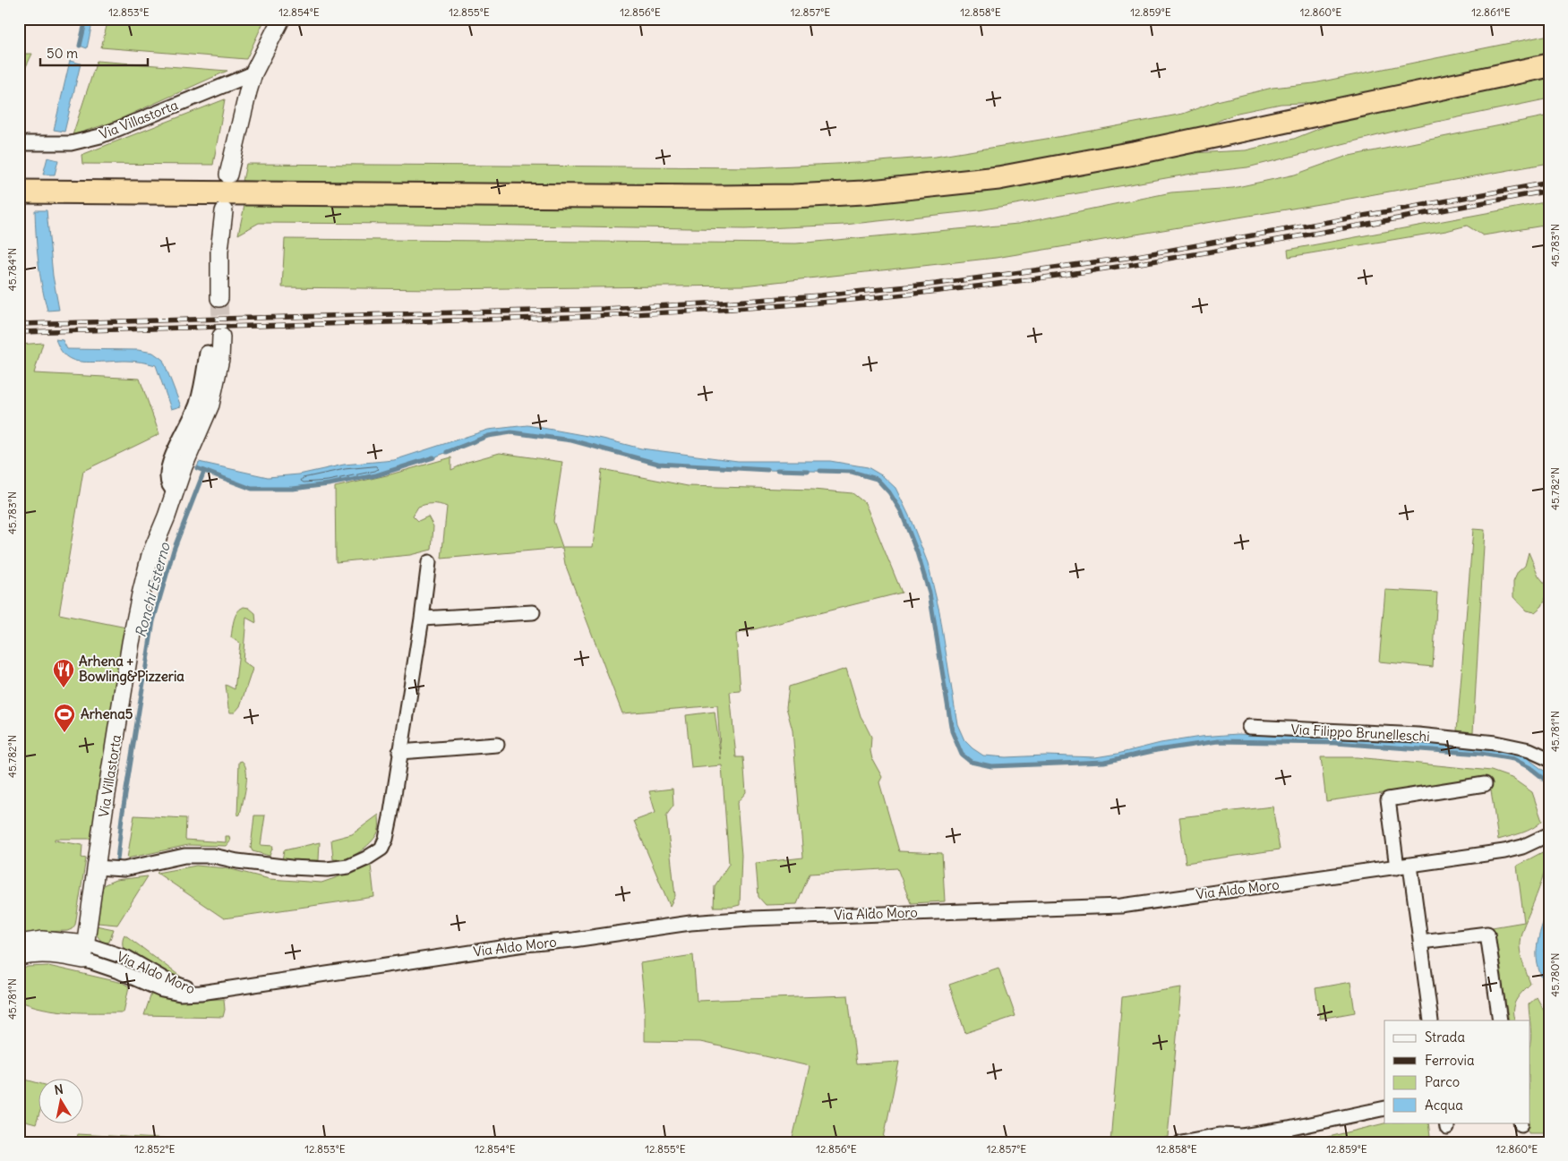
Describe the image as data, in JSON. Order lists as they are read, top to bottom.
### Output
{
  "streets": {
    "street": ["Via Villastorta", "Via Filippo Brunelleschi", "Via Aldo Moro"]
  },
  "crossings": [
    ["Via Villastorta", "Via Aldo Moro"]
  ],
  "water": ["Ronchi Esterno"],
  "places": {
    "restaurant": ["Arhena + Bowling&Pizzeria"],
    "sports": ["Arhena5"]
  },
  "legend": [
    "Strada",
    "Ferrovia",
    "Parco",
    "Acqua"
  ],
  "scale_bar": "50 m",
  "north": "top",
  "coordinates": [
    "12.853°E",
    "12.854°E",
    "12.855°E",
    "12.856°E",
    "12.857°E",
    "12.858°E",
    "12.859°E",
    "12.860°E",
    "12.861°E",
    "45.783°N",
    "45.784°N",
    "45.782°N",
    "45.781°N",
    "45.780°N",
    "12.852°E"
  ]
}
